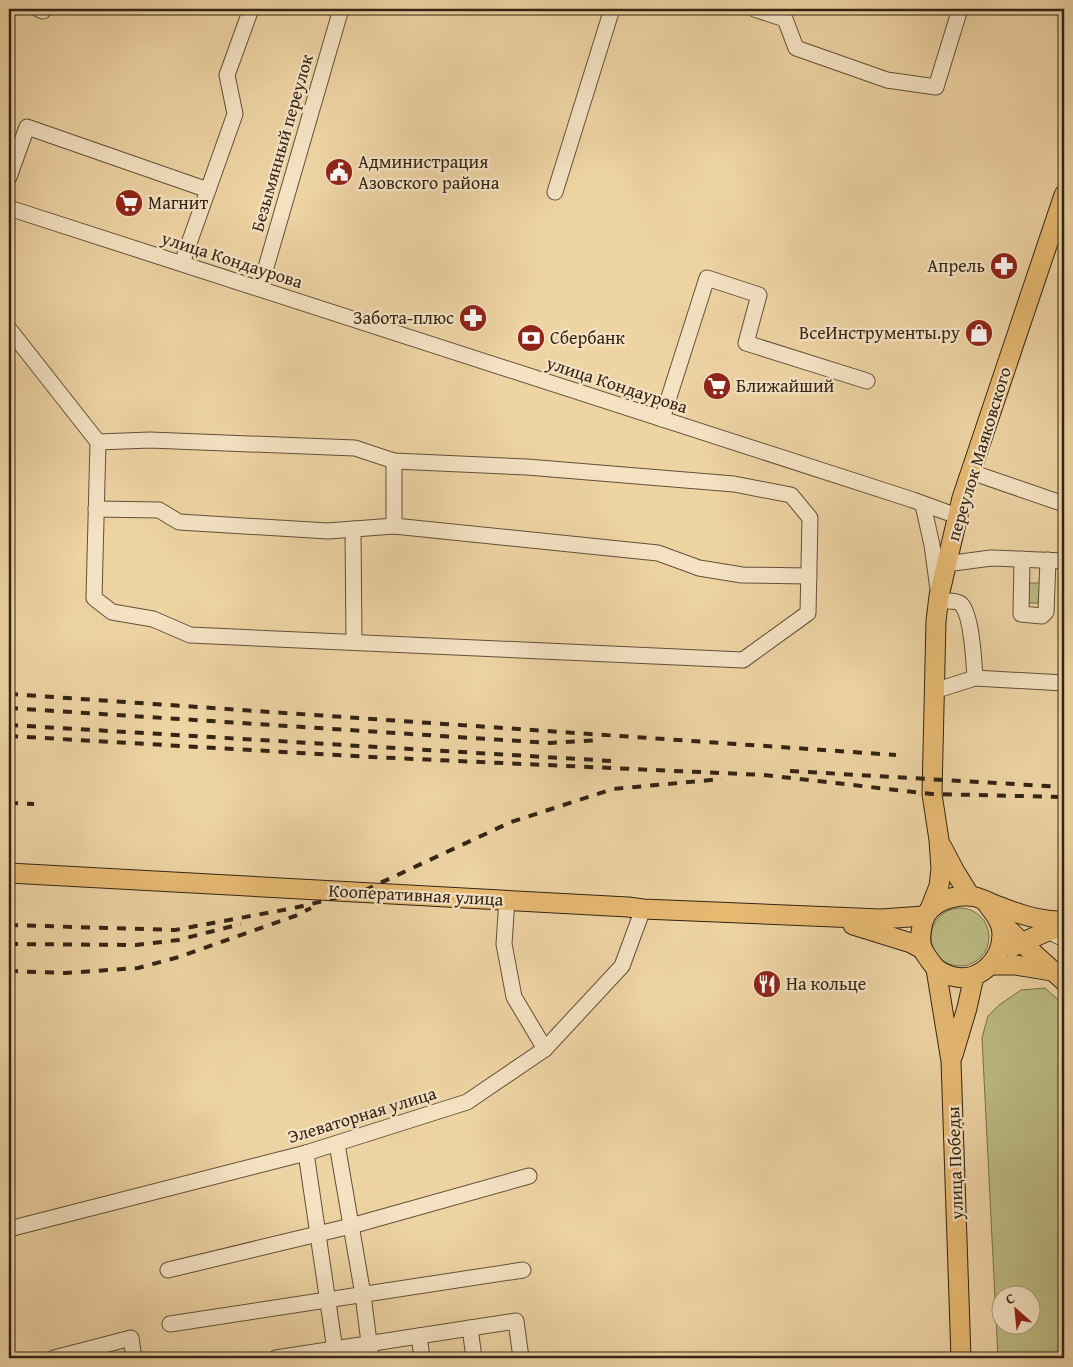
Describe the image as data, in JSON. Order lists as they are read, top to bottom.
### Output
{
  "streets": {
    "main road": ["переулок Маяковского", "Кооперативная улица", "улица Победы"],
    "street": ["Безымянный переулок", "улица Кондаурова", "Элеваторная улица"]
  },
  "crossings": [
    ["Безымянный переулок", "улица Кондаурова"],
    ["улица Кондаурова", "переулок Маяковского"],
    ["Кооперативная улица", "Элеваторная улица"],
    ["Кооперативная улица", "улица Победы"]
  ],
  "places": {
    "public building": ["Администрация Азовского района"],
    "supermarket": ["Магнит", "Ближайший"],
    "pharmacy": ["Апрель", "Забота-плюс"],
    "shop": ["ВсеИнструменты.ру"],
    "bank": ["Сбербанк"],
    "restaurant": ["На кольце"]
  },
  "north": "top left"
}
